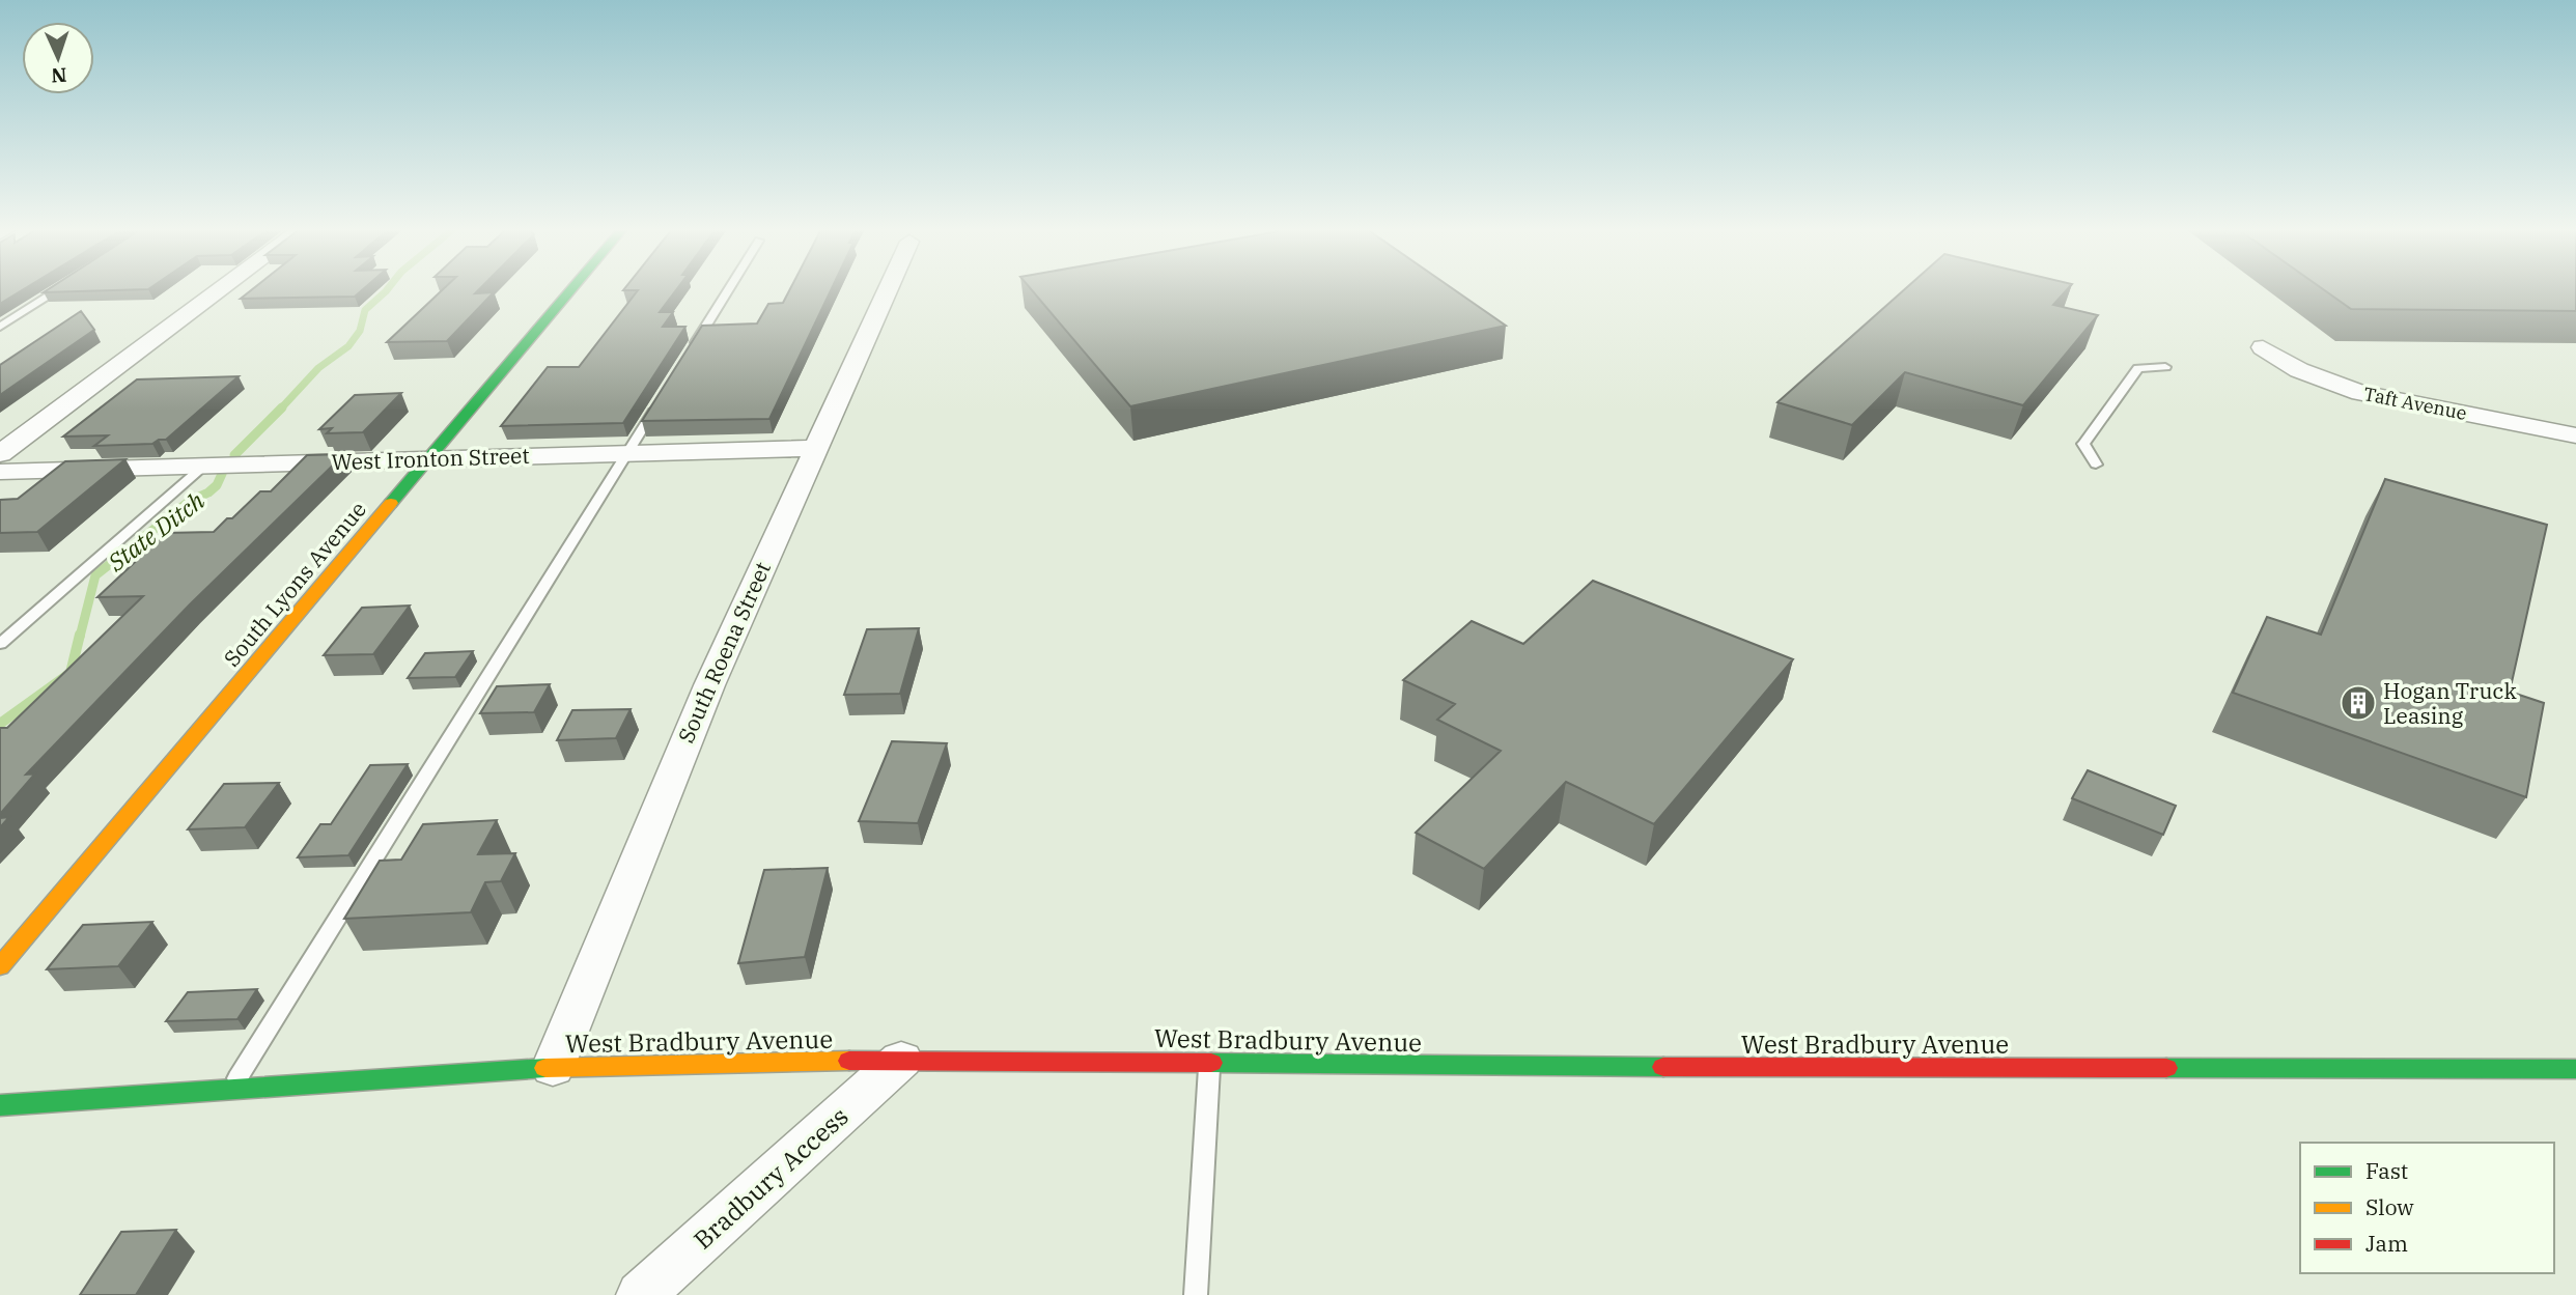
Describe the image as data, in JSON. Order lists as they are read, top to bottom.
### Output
{
  "streets": {
    "street": [
      "Taft Avenue",
      "West Ironton Street",
      "South Lyons Avenue",
      "South Roena Street",
      "West Bradbury Avenue",
      "Bradbury Access"
    ]
  },
  "crossings": [
    ["West Ironton Street", "South Lyons Avenue"],
    ["West Ironton Street", "South Roena Street"],
    ["South Roena Street", "West Bradbury Avenue"],
    ["West Bradbury Avenue", "Bradbury Access"]
  ],
  "water": ["State Ditch"],
  "places": {
    "building": ["Hogan Truck Leasing"]
  },
  "legend": ["Fast", "Slow", "Jam"],
  "north": "bottom"
}
